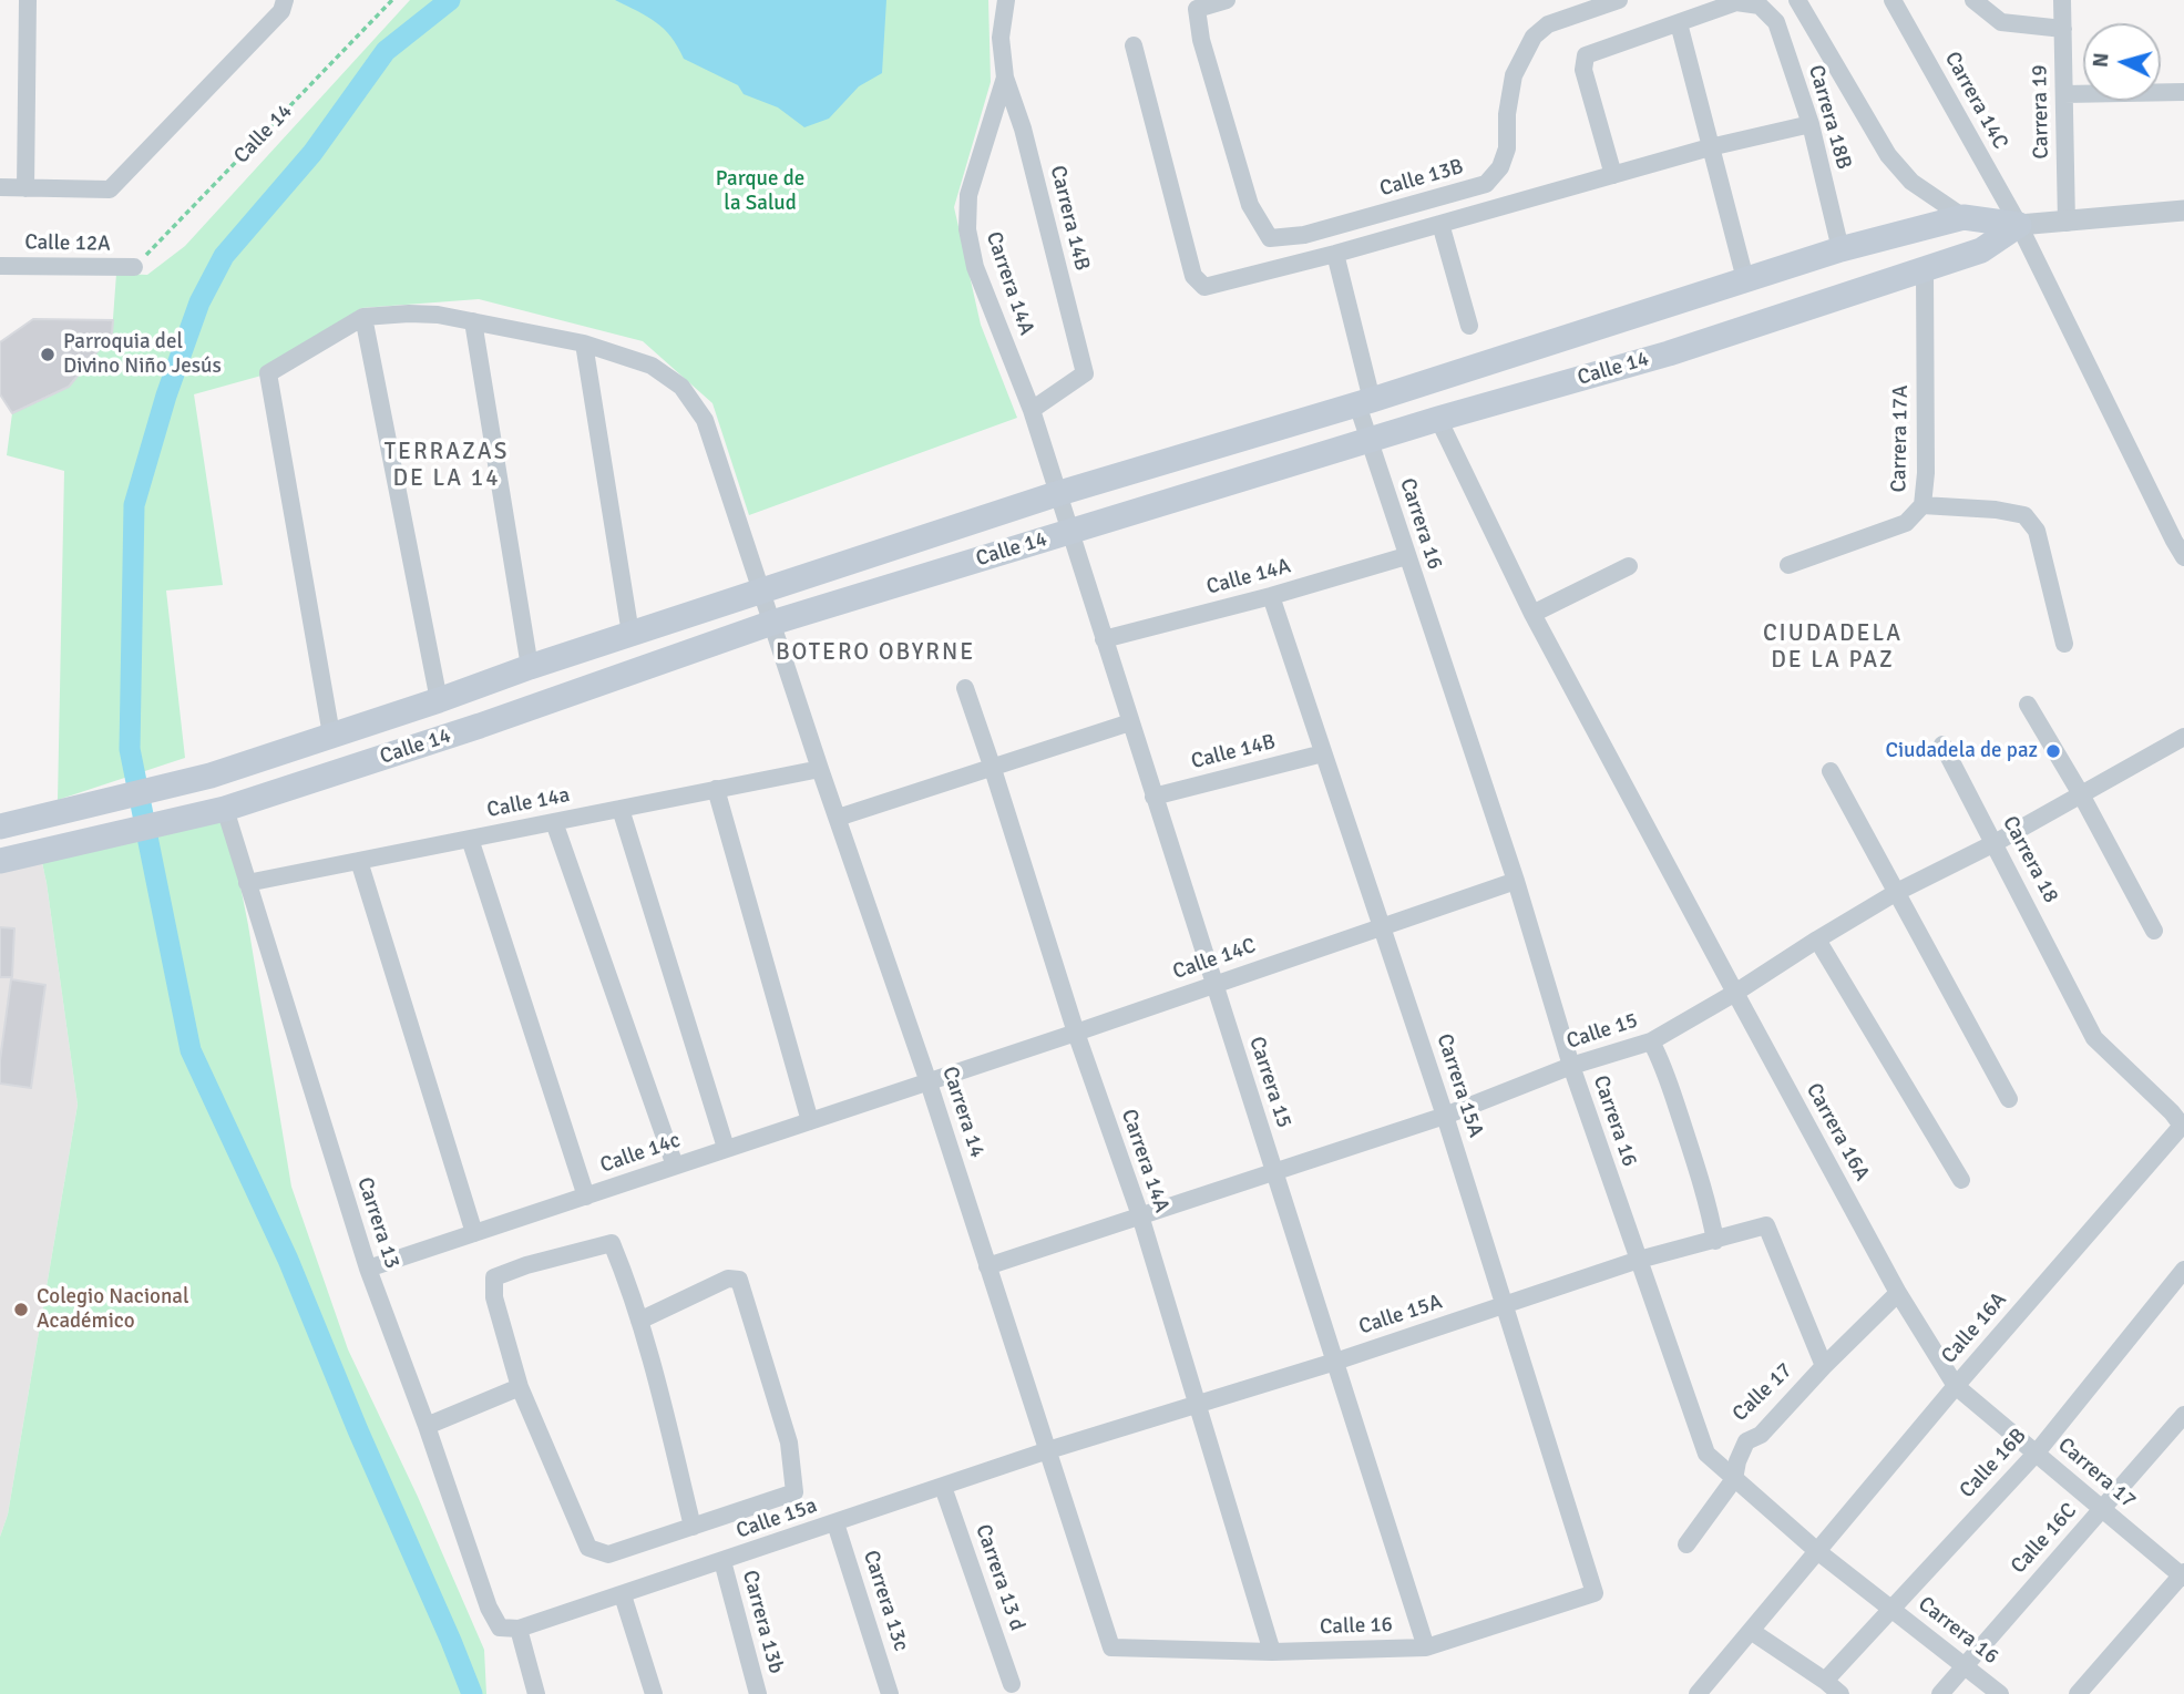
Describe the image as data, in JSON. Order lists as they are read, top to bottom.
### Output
{
  "streets": {
    "main road": ["Calle 14"],
    "street": [
      "Carrera 14C",
      "Carrera 19",
      "Carrera 18B",
      "Calle 13B",
      "Carrera 14B",
      "Calle 12A",
      "Carrera 14A",
      "Carrera 17A",
      "Carrera 16",
      "Calle 14A",
      "Calle 14B",
      "Calle 14a",
      "Carrera 18",
      "Calle 14C",
      "Calle 15",
      "Carrera 15",
      "Carrera 15A",
      "Carrera 14",
      "Carrera 16A",
      "Calle 14c",
      "Carrera 13",
      "Calle 15A",
      "Calle 16A",
      "Calle 17",
      "Calle 16B",
      "Carrera 17",
      "Calle 15a",
      "Calle 16C",
      "Carrera 13 d",
      "Carrera 13c",
      "Carrera 13b",
      "Calle 16"
    ]
  },
  "crossings": [
    ["Carrera 14C", "Calle 14"],
    ["Carrera 19", "Calle 14"],
    ["Carrera 18B", "Calle 14"],
    ["Calle 14", "Calle 12A"],
    ["Calle 14", "Carrera 14A"],
    ["Calle 14", "Carrera 17A"],
    ["Calle 14", "Carrera 16"],
    ["Calle 14", "Carrera 15"],
    ["Calle 14", "Carrera 14"],
    ["Calle 14", "Carrera 16A"],
    ["Calle 14", "Carrera 13"],
    ["Carrera 14B", "Carrera 14A"],
    ["Carrera 14A", "Calle 14C"],
    ["Carrera 14A", "Calle 15"],
    ["Carrera 14A", "Carrera 15"],
    ["Carrera 14A", "Calle 15A"],
    ["Carrera 14A", "Calle 16"],
    ["Carrera 16", "Calle 14A"],
    ["Carrera 16", "Calle 14C"],
    ["Carrera 16", "Calle 15"],
    ["Carrera 16", "Calle 15A"],
    ["Carrera 16", "Calle 16A"],
    ["Carrera 16", "Calle 17"],
    ["Carrera 16", "Calle 16B"],
    ["Carrera 16", "Calle 16C"],
    ["Calle 14A", "Carrera 15"],
    ["Calle 14A", "Carrera 15A"],
    ["Calle 14B", "Carrera 15"],
    ["Calle 14B", "Carrera 15A"],
    ["Calle 14a", "Carrera 14"],
    ["Calle 14a", "Carrera 13"],
    ["Carrera 18", "Calle 15"],
    ["Carrera 18", "Calle 16A"],
    ["Calle 14C", "Carrera 15"],
    ["Calle 14C", "Carrera 15A"],
    ["Calle 14C", "Carrera 14"],
    ["Calle 14C", "Calle 14c"],
    ["Calle 15", "Carrera 15"],
    ["Calle 15", "Carrera 15A"],
    ["Calle 15", "Carrera 14"],
    ["Calle 15", "Carrera 16A"],
    ["Carrera 15", "Calle 15A"],
    ["Carrera 15", "Calle 16"],
    ["Carrera 15A", "Calle 15A"],
    ["Carrera 15A", "Calle 16"],
    ["Carrera 14", "Calle 14c"],
    ["Carrera 14", "Calle 15A"],
    ["Carrera 14", "Calle 15a"],
    ["Carrera 14", "Calle 16"],
    ["Carrera 16A", "Calle 17"],
    ["Carrera 16A", "Carrera 17"],
    ["Calle 14c", "Carrera 13"],
    ["Carrera 13", "Calle 15a"],
    ["Calle 15A", "Calle 17"],
    ["Calle 15A", "Calle 15a"],
    ["Calle 16A", "Carrera 17"],
    ["Calle 17", "Carrera 17"],
    ["Calle 16B", "Carrera 17"],
    ["Carrera 17", "Calle 16C"],
    ["Calle 15a", "Carrera 13 d"],
    ["Calle 15a", "Carrera 13c"],
    ["Calle 15a", "Carrera 13b"]
  ],
  "districts": ["TERRAZAS DE LA 14", "CIUDADELA DE LA PAZ", "BOTERO OBYRNE"],
  "parks": ["Parque de la Salud"],
  "places": ["Parroquia del Divino Niño Jesús", "Ciudadela de paz", "Colegio Nacional Académico"],
  "north": "left"
}
